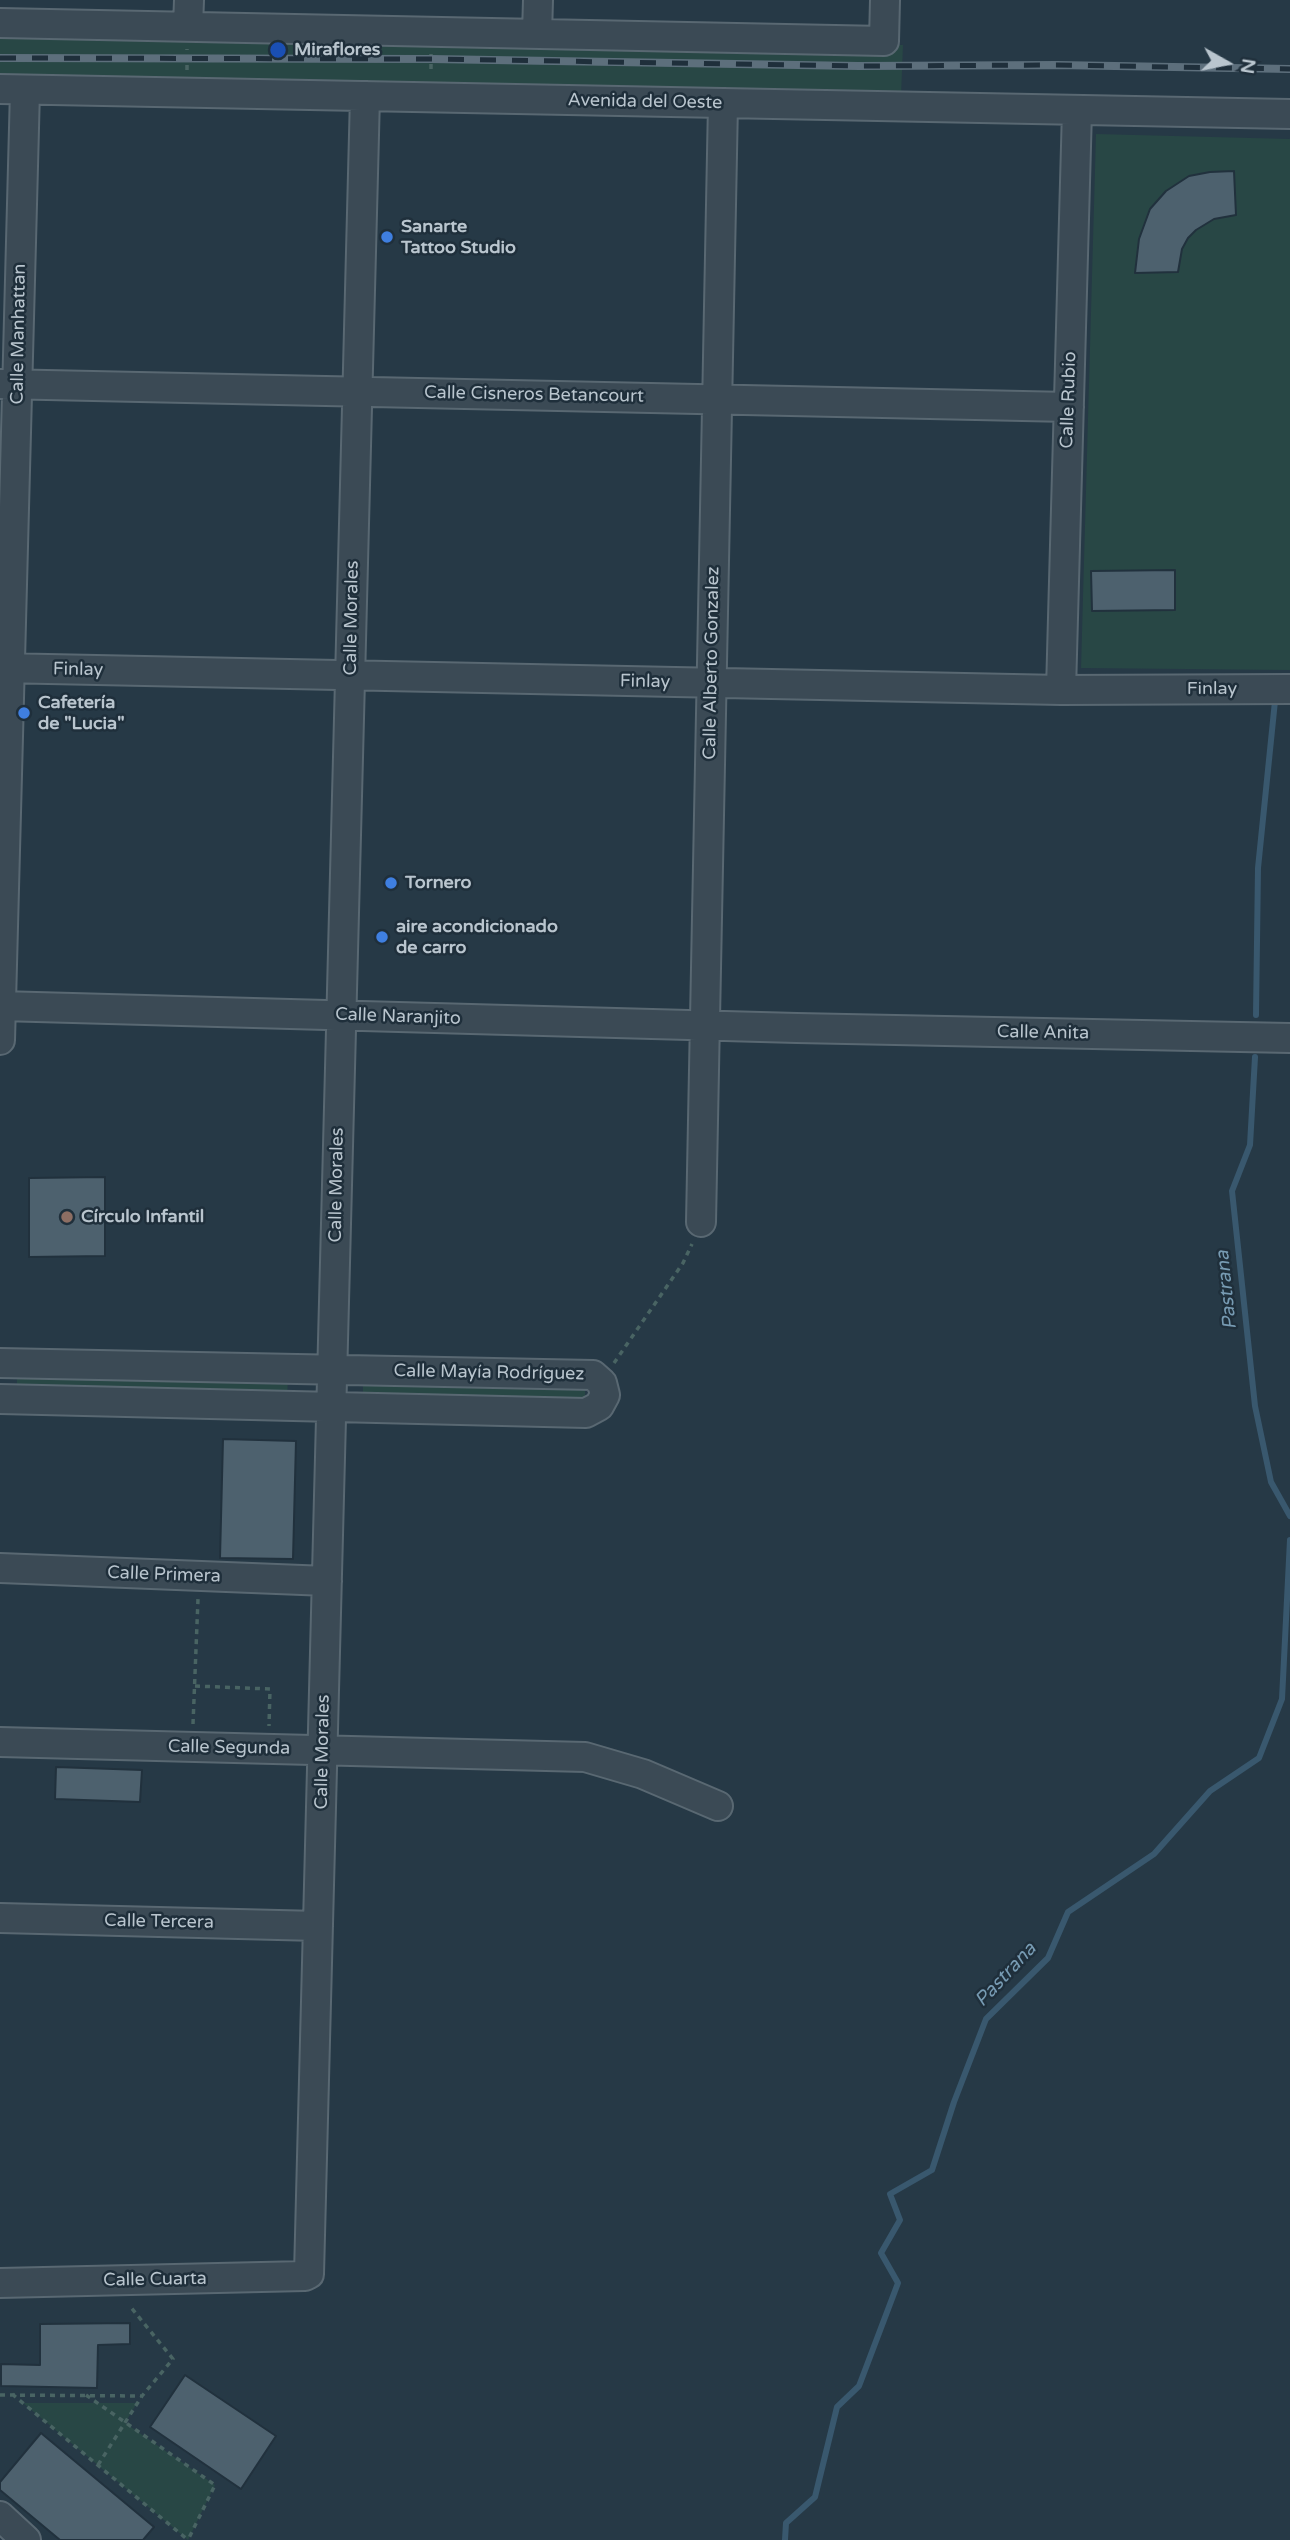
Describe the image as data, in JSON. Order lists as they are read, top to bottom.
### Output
{
  "streets": {
    "street": [
      "Avenida del Oeste",
      "Calle Manhattan",
      "Calle Cisneros Betancourt",
      "Calle Rubio",
      "Calle Morales",
      "Calle Alberto Gonzalez",
      "Finlay",
      "Calle Naranjito",
      "Calle Anita",
      "Calle Mayía Rodríguez",
      "Calle Primera",
      "Calle Segunda",
      "Calle Tercera",
      "Calle Cuarta"
    ]
  },
  "crossings": [
    ["Avenida del Oeste", "Calle Manhattan"],
    ["Avenida del Oeste", "Calle Rubio"],
    ["Avenida del Oeste", "Calle Morales"],
    ["Avenida del Oeste", "Calle Alberto Gonzalez"],
    ["Calle Manhattan", "Calle Cisneros Betancourt"],
    ["Calle Manhattan", "Finlay"],
    ["Calle Manhattan", "Calle Naranjito"],
    ["Calle Cisneros Betancourt", "Calle Rubio"],
    ["Calle Cisneros Betancourt", "Calle Morales"],
    ["Calle Cisneros Betancourt", "Calle Alberto Gonzalez"],
    ["Calle Rubio", "Finlay"],
    ["Calle Morales", "Finlay"],
    ["Calle Morales", "Calle Naranjito"],
    ["Calle Morales", "Calle Mayía Rodríguez"],
    ["Calle Morales", "Calle Primera"],
    ["Calle Morales", "Calle Segunda"],
    ["Calle Morales", "Calle Tercera"],
    ["Calle Morales", "Calle Cuarta"],
    ["Calle Alberto Gonzalez", "Finlay"],
    ["Calle Alberto Gonzalez", "Calle Naranjito"],
    ["Calle Naranjito", "Calle Anita"]
  ],
  "water": ["Pastrana"],
  "places": [
    "Miraflores",
    "Sanarte Tattoo Studio",
    "Cafetería de \"Lucia\"",
    "Tornero",
    "aire acondicionado de carro",
    "Círculo Infantil"
  ],
  "north": "right"
}
